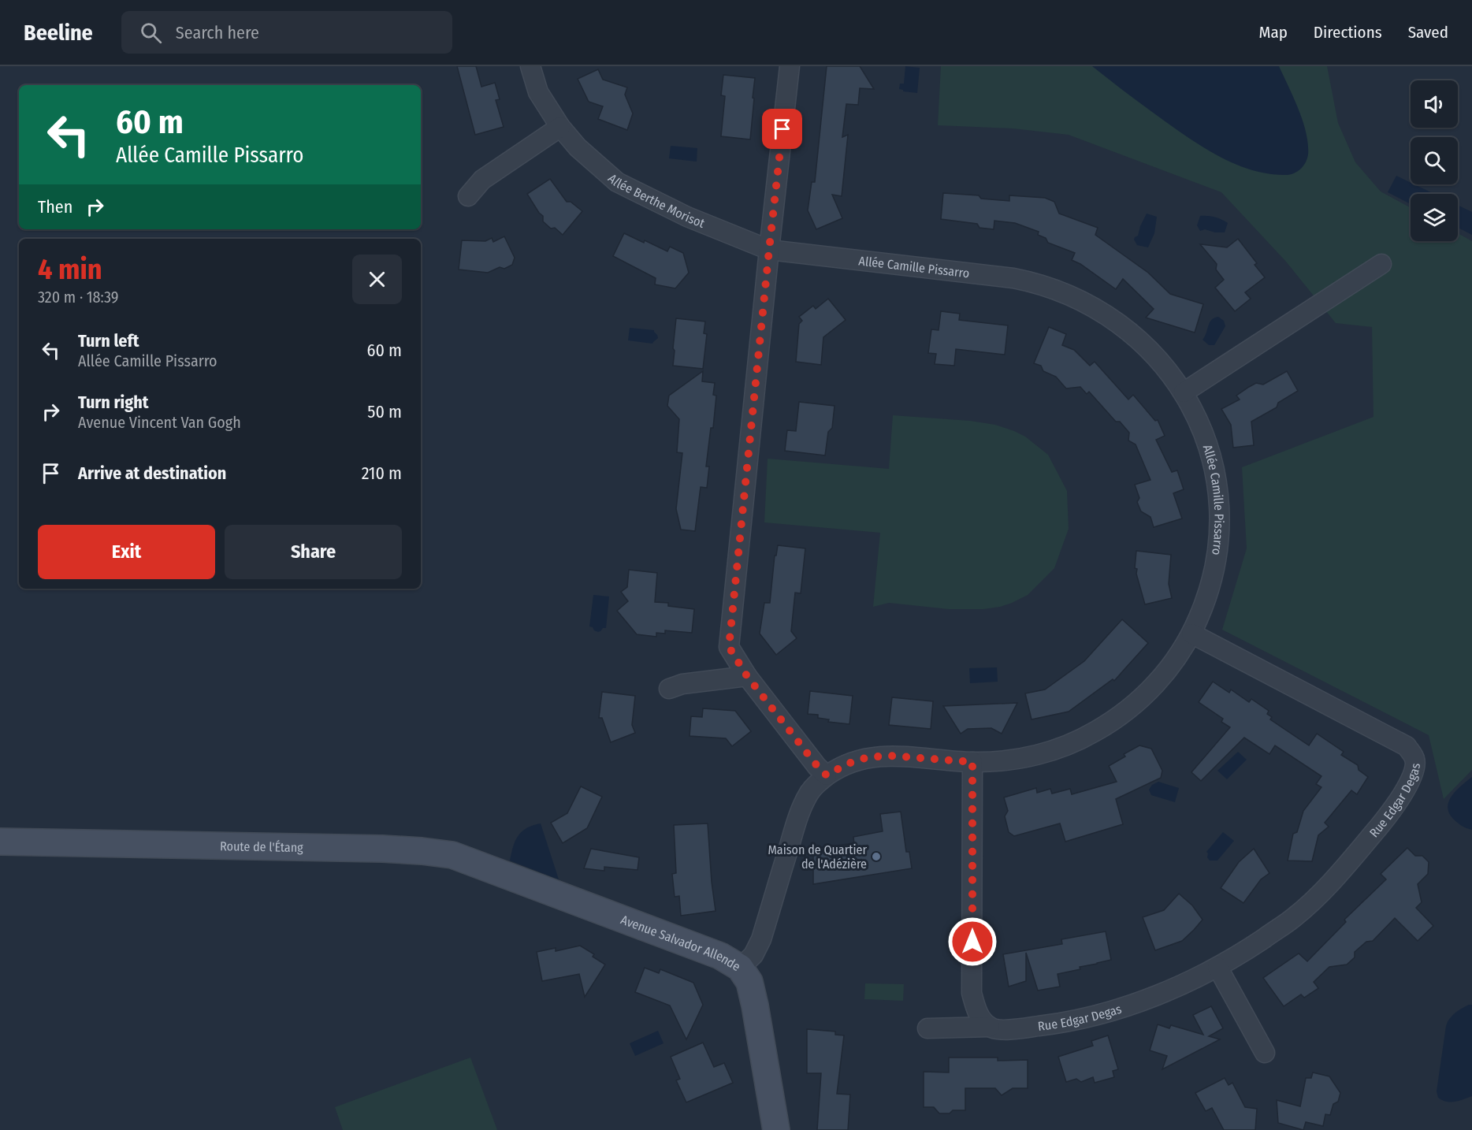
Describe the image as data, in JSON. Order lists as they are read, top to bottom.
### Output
{
  "streets": {
    "street": [
      "Allée Berthe Morisot",
      "Allée Camille Pissarro",
      "Rue Edgar Degas",
      "Route de l'Étang",
      "Avenue Salvador Allende"
    ]
  },
  "crossings": [
    ["Allée Berthe Morisot", "Allée Camille Pissarro"],
    ["Allée Camille Pissarro", "Rue Edgar Degas"],
    ["Allée Camille Pissarro", "Avenue Salvador Allende"],
    ["Route de l'Étang", "Avenue Salvador Allende"]
  ],
  "places": ["Maison de Quartier de l'Adézière"],
  "page": {
    "header": "Beeline",
    "search": "Search here",
    "nav": ["Map", "Directions", "Saved"],
    "turn": ["60 m", "Allée Camille Pissarro"],
    "then": "Then",
    "heading": ["4 min", "320 m · 18:39"],
    "list": [
      {
        "name": "Turn left",
        "note": "Allée Camille Pissarro",
        "value": "60 m"
      },
      {
        "name": "Turn right",
        "note": "Avenue Vincent Van Gogh",
        "value": "50 m"
      },
      {
        "name": "Arrive at destination",
        "value": "210 m"
      }
    ],
    "buttons": ["Exit", "Share"]
  }
}
